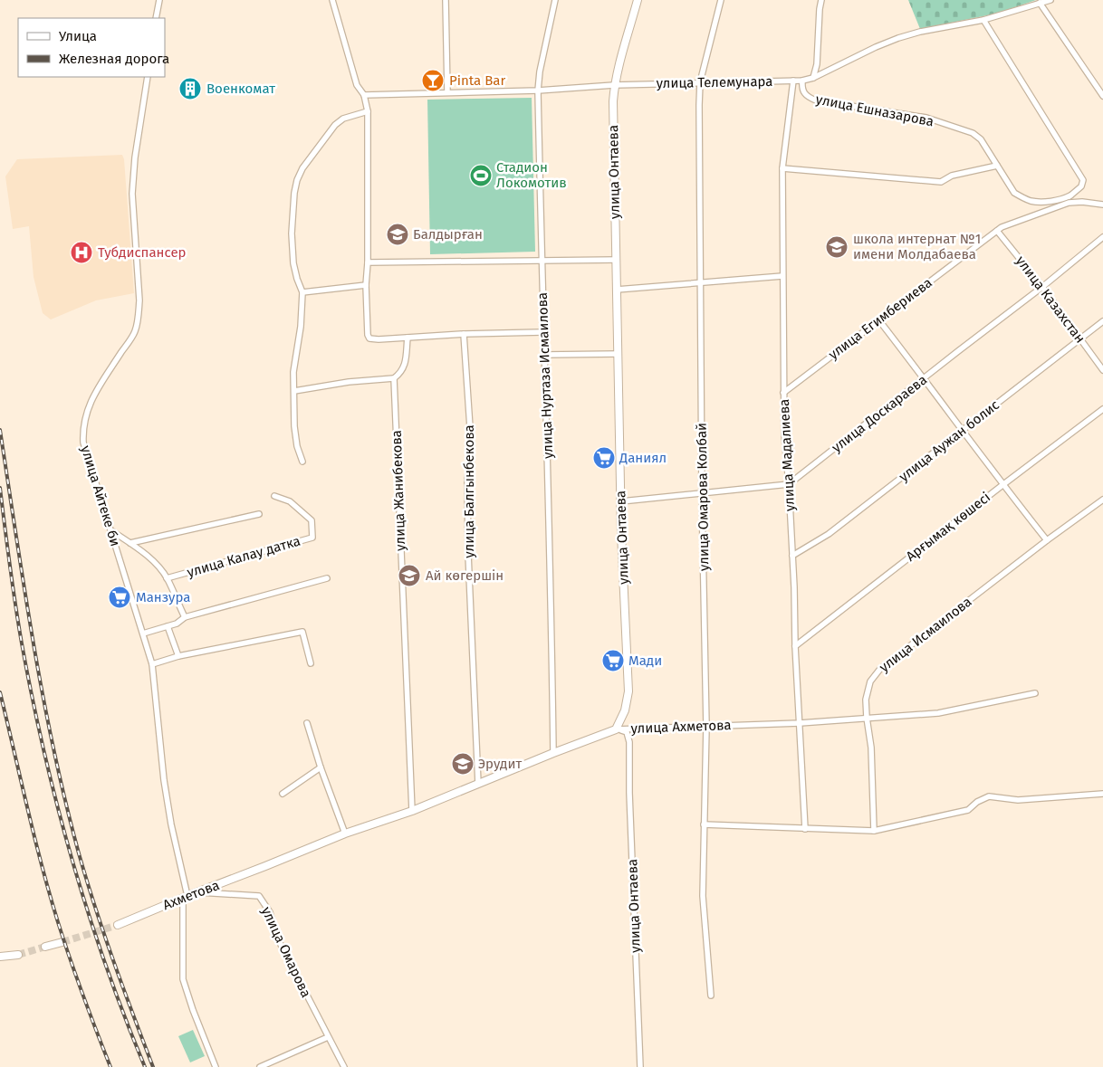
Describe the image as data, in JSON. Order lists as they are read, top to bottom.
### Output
{
  "streets": {
    "main road": ["улица Онтаева", "улица Ахметова", "Ахметова"],
    "street": [
      "улица Телемунара",
      "улица Ешназарова",
      "улица Казахстан",
      "улица Егимбериева",
      "улица Нуртаза Исмаилова",
      "улица Доскараева",
      "улица Аужан болис",
      "улица Мадалиева",
      "улица Жанибекова",
      "улица Балгынбекова",
      "улица Айтеке би",
      "улица Омарова Колбай",
      "Арғымақ көшесі",
      "улица Калау датка",
      "улица Исмаилова",
      "улица Омарова"
    ]
  },
  "crossings": [
    ["улица Телемунара", "улица Ешназарова"],
    ["улица Телемунара", "улица Онтаева"],
    ["улица Телемунара", "улица Нуртаза Исмаилова"],
    ["улица Телемунара", "улица Мадалиева"],
    ["улица Телемунара", "улица Омарова Колбай"],
    ["улица Онтаева", "улица Ахметова"],
    ["улица Казахстан", "улица Егимбериева"],
    ["улица Казахстан", "улица Доскараева"],
    ["улица Казахстан", "улица Аужан болис"],
    ["улица Егимбериева", "улица Мадалиева"],
    ["улица Нуртаза Исмаилова", "улица Ахметова"],
    ["улица Доскараева", "улица Мадалиева"],
    ["улица Аужан болис", "улица Мадалиева"],
    ["улица Мадалиева", "Арғымақ көшесі"],
    ["улица Мадалиева", "улица Ахметова"],
    ["улица Жанибекова", "улица Ахметова"],
    ["улица Балгынбекова", "улица Ахметова"],
    ["улица Айтеке би", "улица Калау датка"],
    ["улица Айтеке би", "Ахметова"],
    ["улица Омарова Колбай", "улица Ахметова"],
    ["улица Исмаилова", "улица Ахметова"],
    ["улица Ахметова", "Ахметова"],
    ["Ахметова", "улица Омарова"]
  ],
  "places": {
    "bar": ["Pinta Bar"],
    "building": ["Военкомат"],
    "sports": ["Стадион Локомотив"],
    "school or university": [
      "Балдырған",
      "школа интернат №1 имени Молдабаева",
      "Ай көгершін",
      "Эрудит"
    ],
    "hospital": ["Тубдиспансер"],
    "supermarket": ["Даниял", "Манзура", "Мади"]
  },
  "legend": ["Улица", "Железная дорога"]
}
